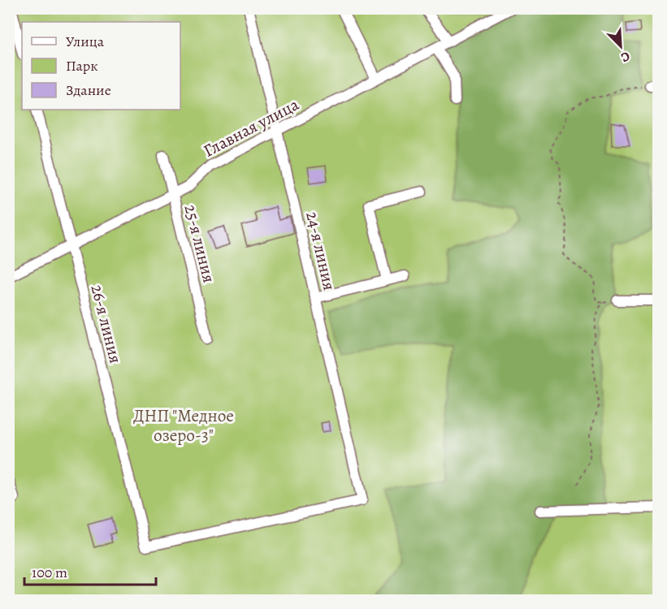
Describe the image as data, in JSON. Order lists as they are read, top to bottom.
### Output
{
  "streets": {
    "street": [
      "Главная улица",
      "25-я линия",
      "24-я линия",
      "26-я линия"
    ]
  },
  "crossings": [
    ["Главная улица", "25-я линия"],
    ["Главная улица", "24-я линия"],
    ["Главная улица", "26-я линия"],
    ["24-я линия", "26-я линия"]
  ],
  "parks": ["ДНП \"Медное озеро-3\""],
  "legend": ["Улица", "Парк", "Здание"],
  "scale_bar": "100 m",
  "north": "bottom right"
}
